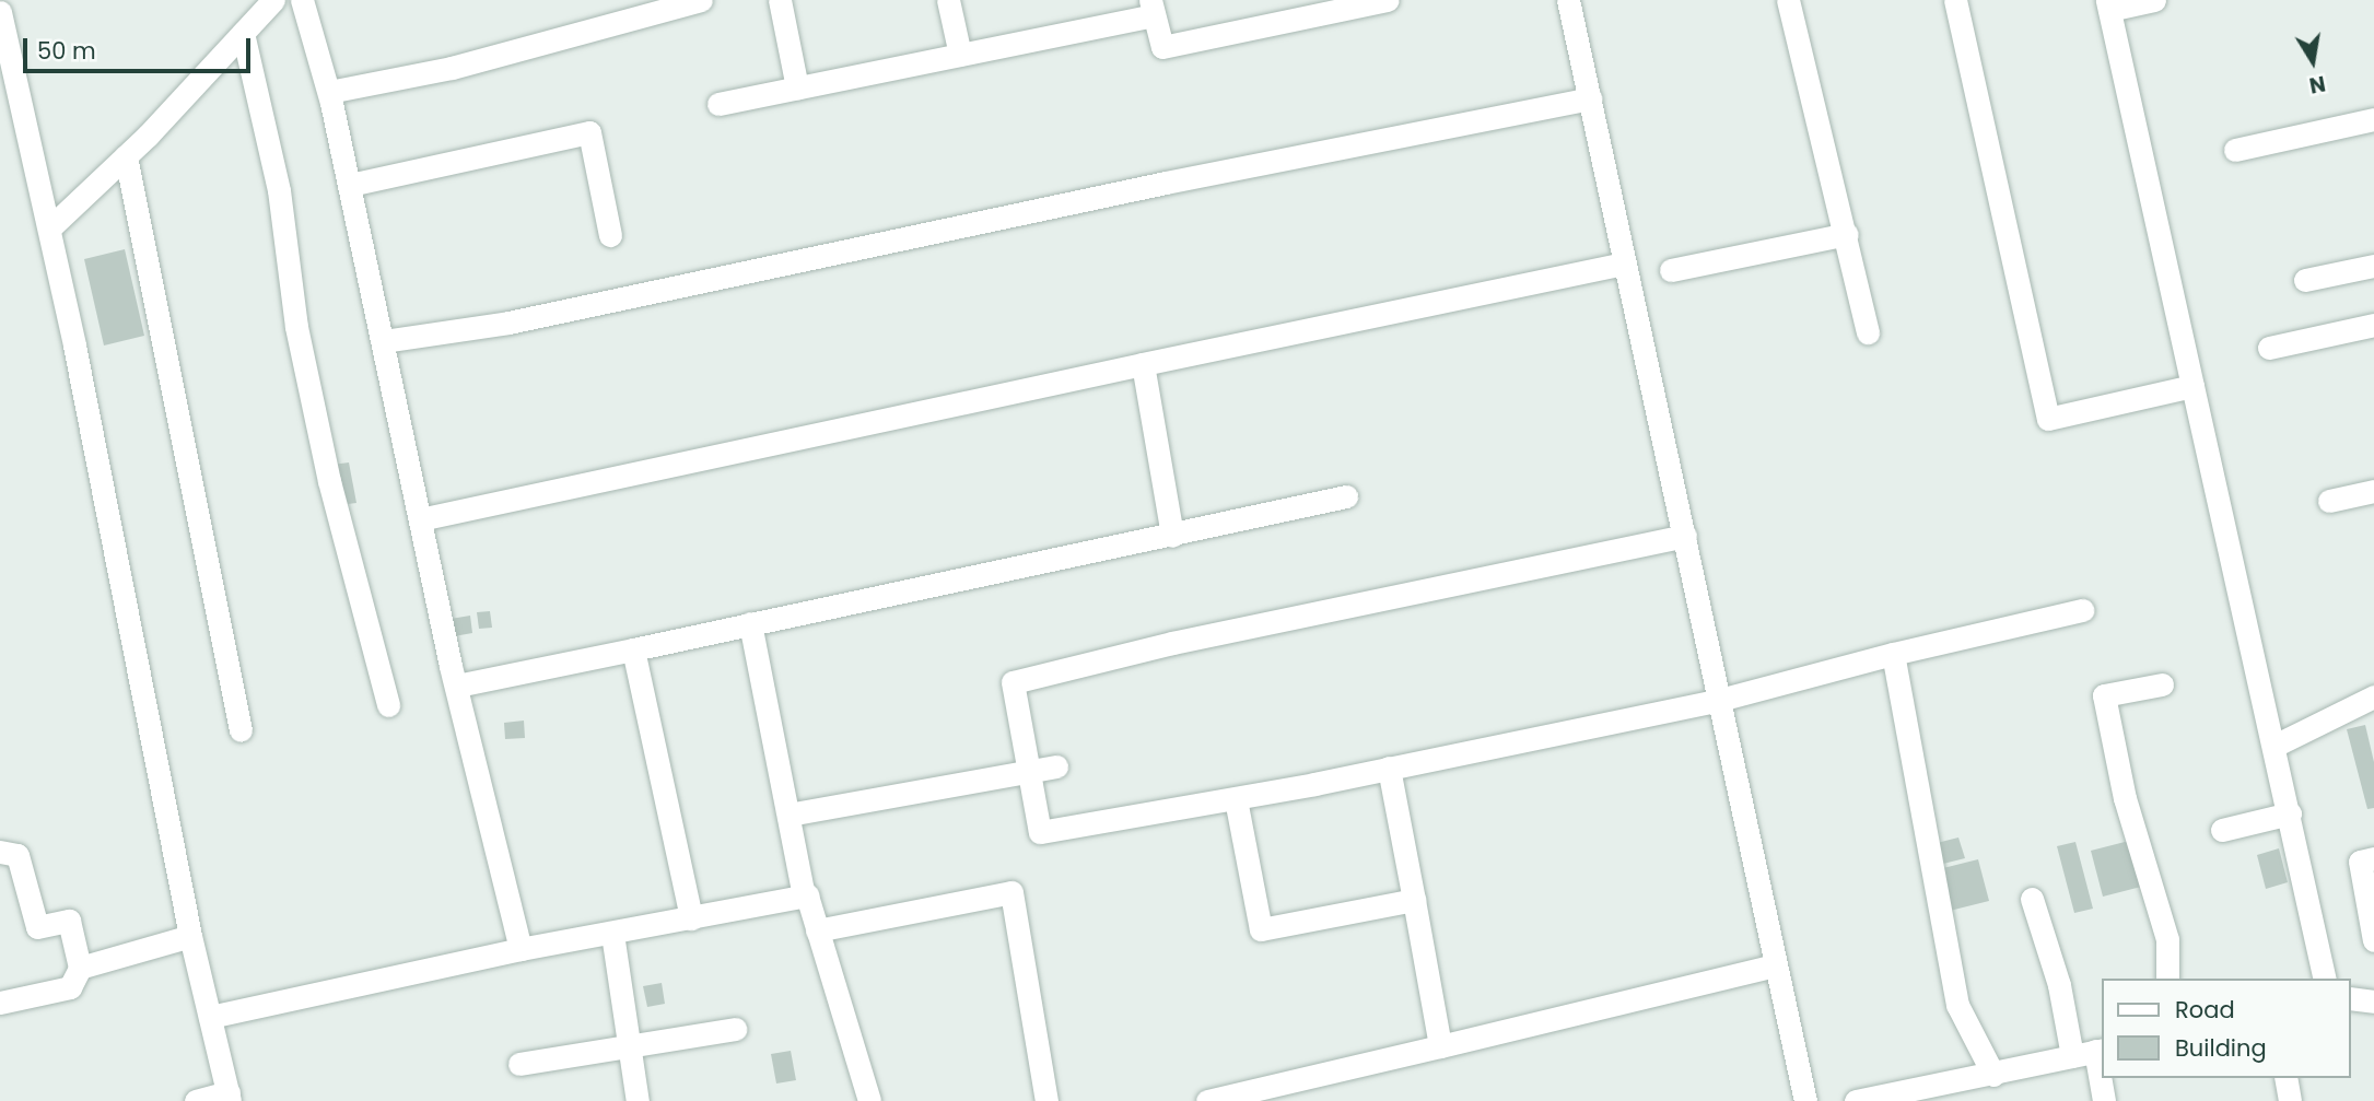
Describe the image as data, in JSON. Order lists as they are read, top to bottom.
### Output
{
  "legend": ["Road", "Building"],
  "scale_bar": "50 m",
  "north": "bottom"
}
